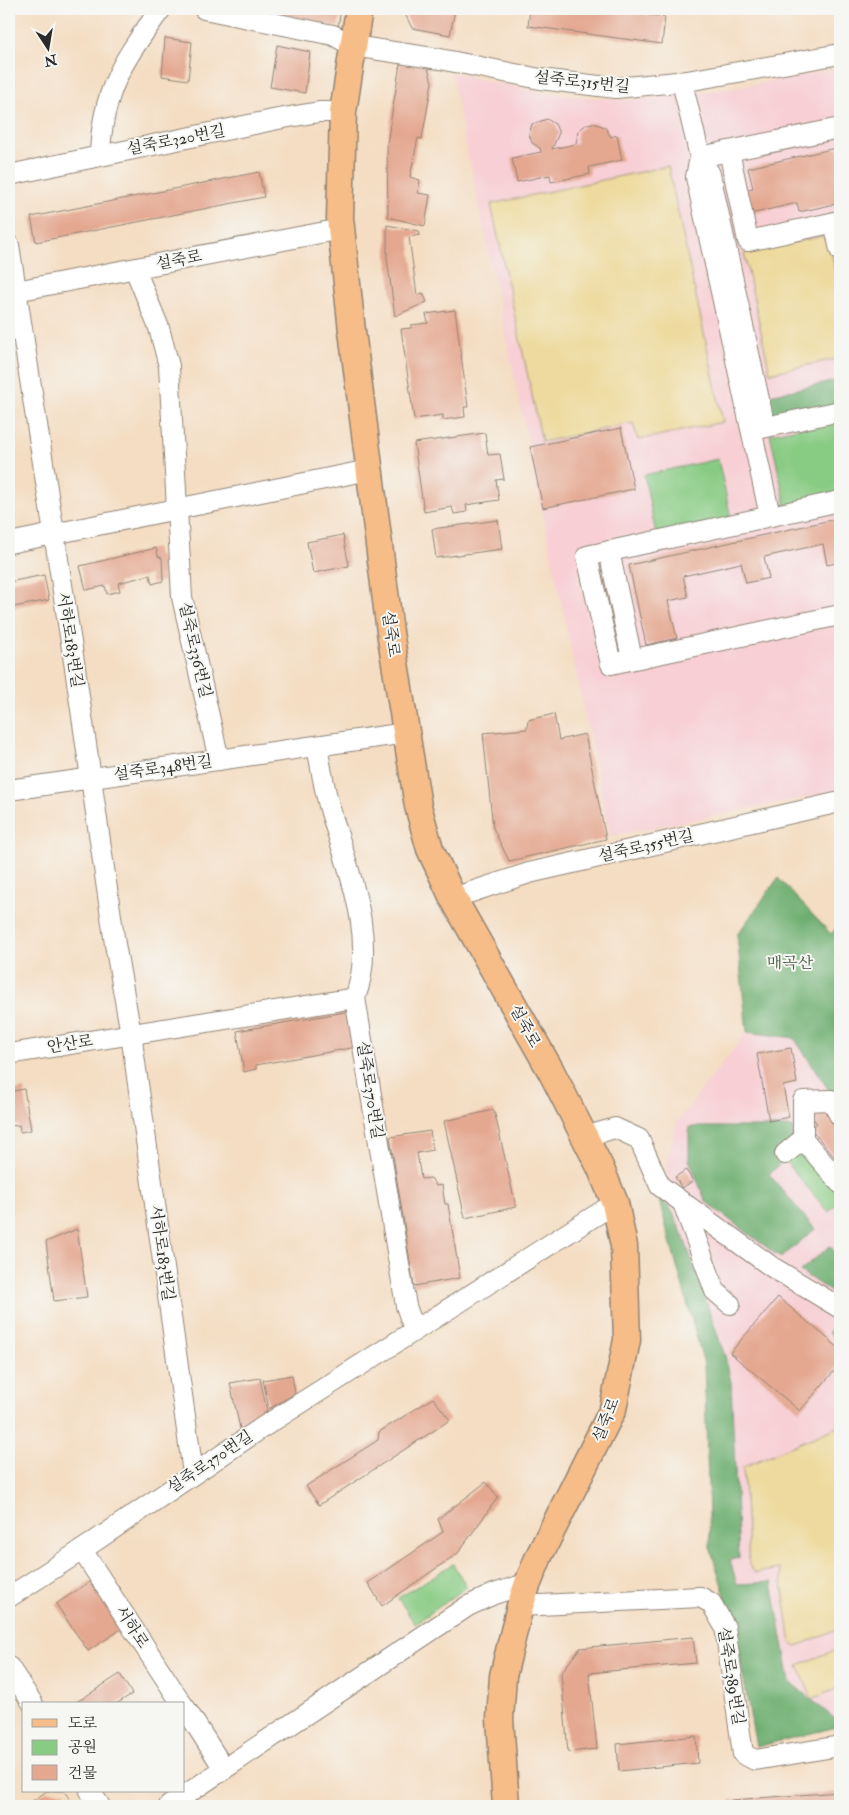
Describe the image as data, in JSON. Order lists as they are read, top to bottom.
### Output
{
  "streets": {
    "main road": ["설죽로"],
    "street": [
      "설죽로315번길",
      "설죽로320번길",
      "서하로183번길",
      "설죽로336번길",
      "설죽로348번길",
      "설죽로355번길",
      "안산로",
      "설죽로370번길",
      "서하로",
      "설죽로389번길"
    ]
  },
  "crossings": [
    ["설죽로315번길", "설죽로"],
    ["설죽로320번길", "설죽로"],
    ["설죽로", "서하로183번길"],
    ["설죽로", "설죽로336번길"],
    ["설죽로", "설죽로348번길"],
    ["설죽로", "설죽로355번길"],
    ["설죽로", "설죽로370번길"],
    ["설죽로", "설죽로389번길"],
    ["서하로183번길", "설죽로348번길"],
    ["서하로183번길", "안산로"],
    ["서하로183번길", "설죽로370번길"],
    ["설죽로336번길", "설죽로348번길"],
    ["설죽로370번길", "서하로"]
  ],
  "parks": ["매곡산"],
  "legend": ["도로", "공원", "건물"],
  "north": "bottom"
}
